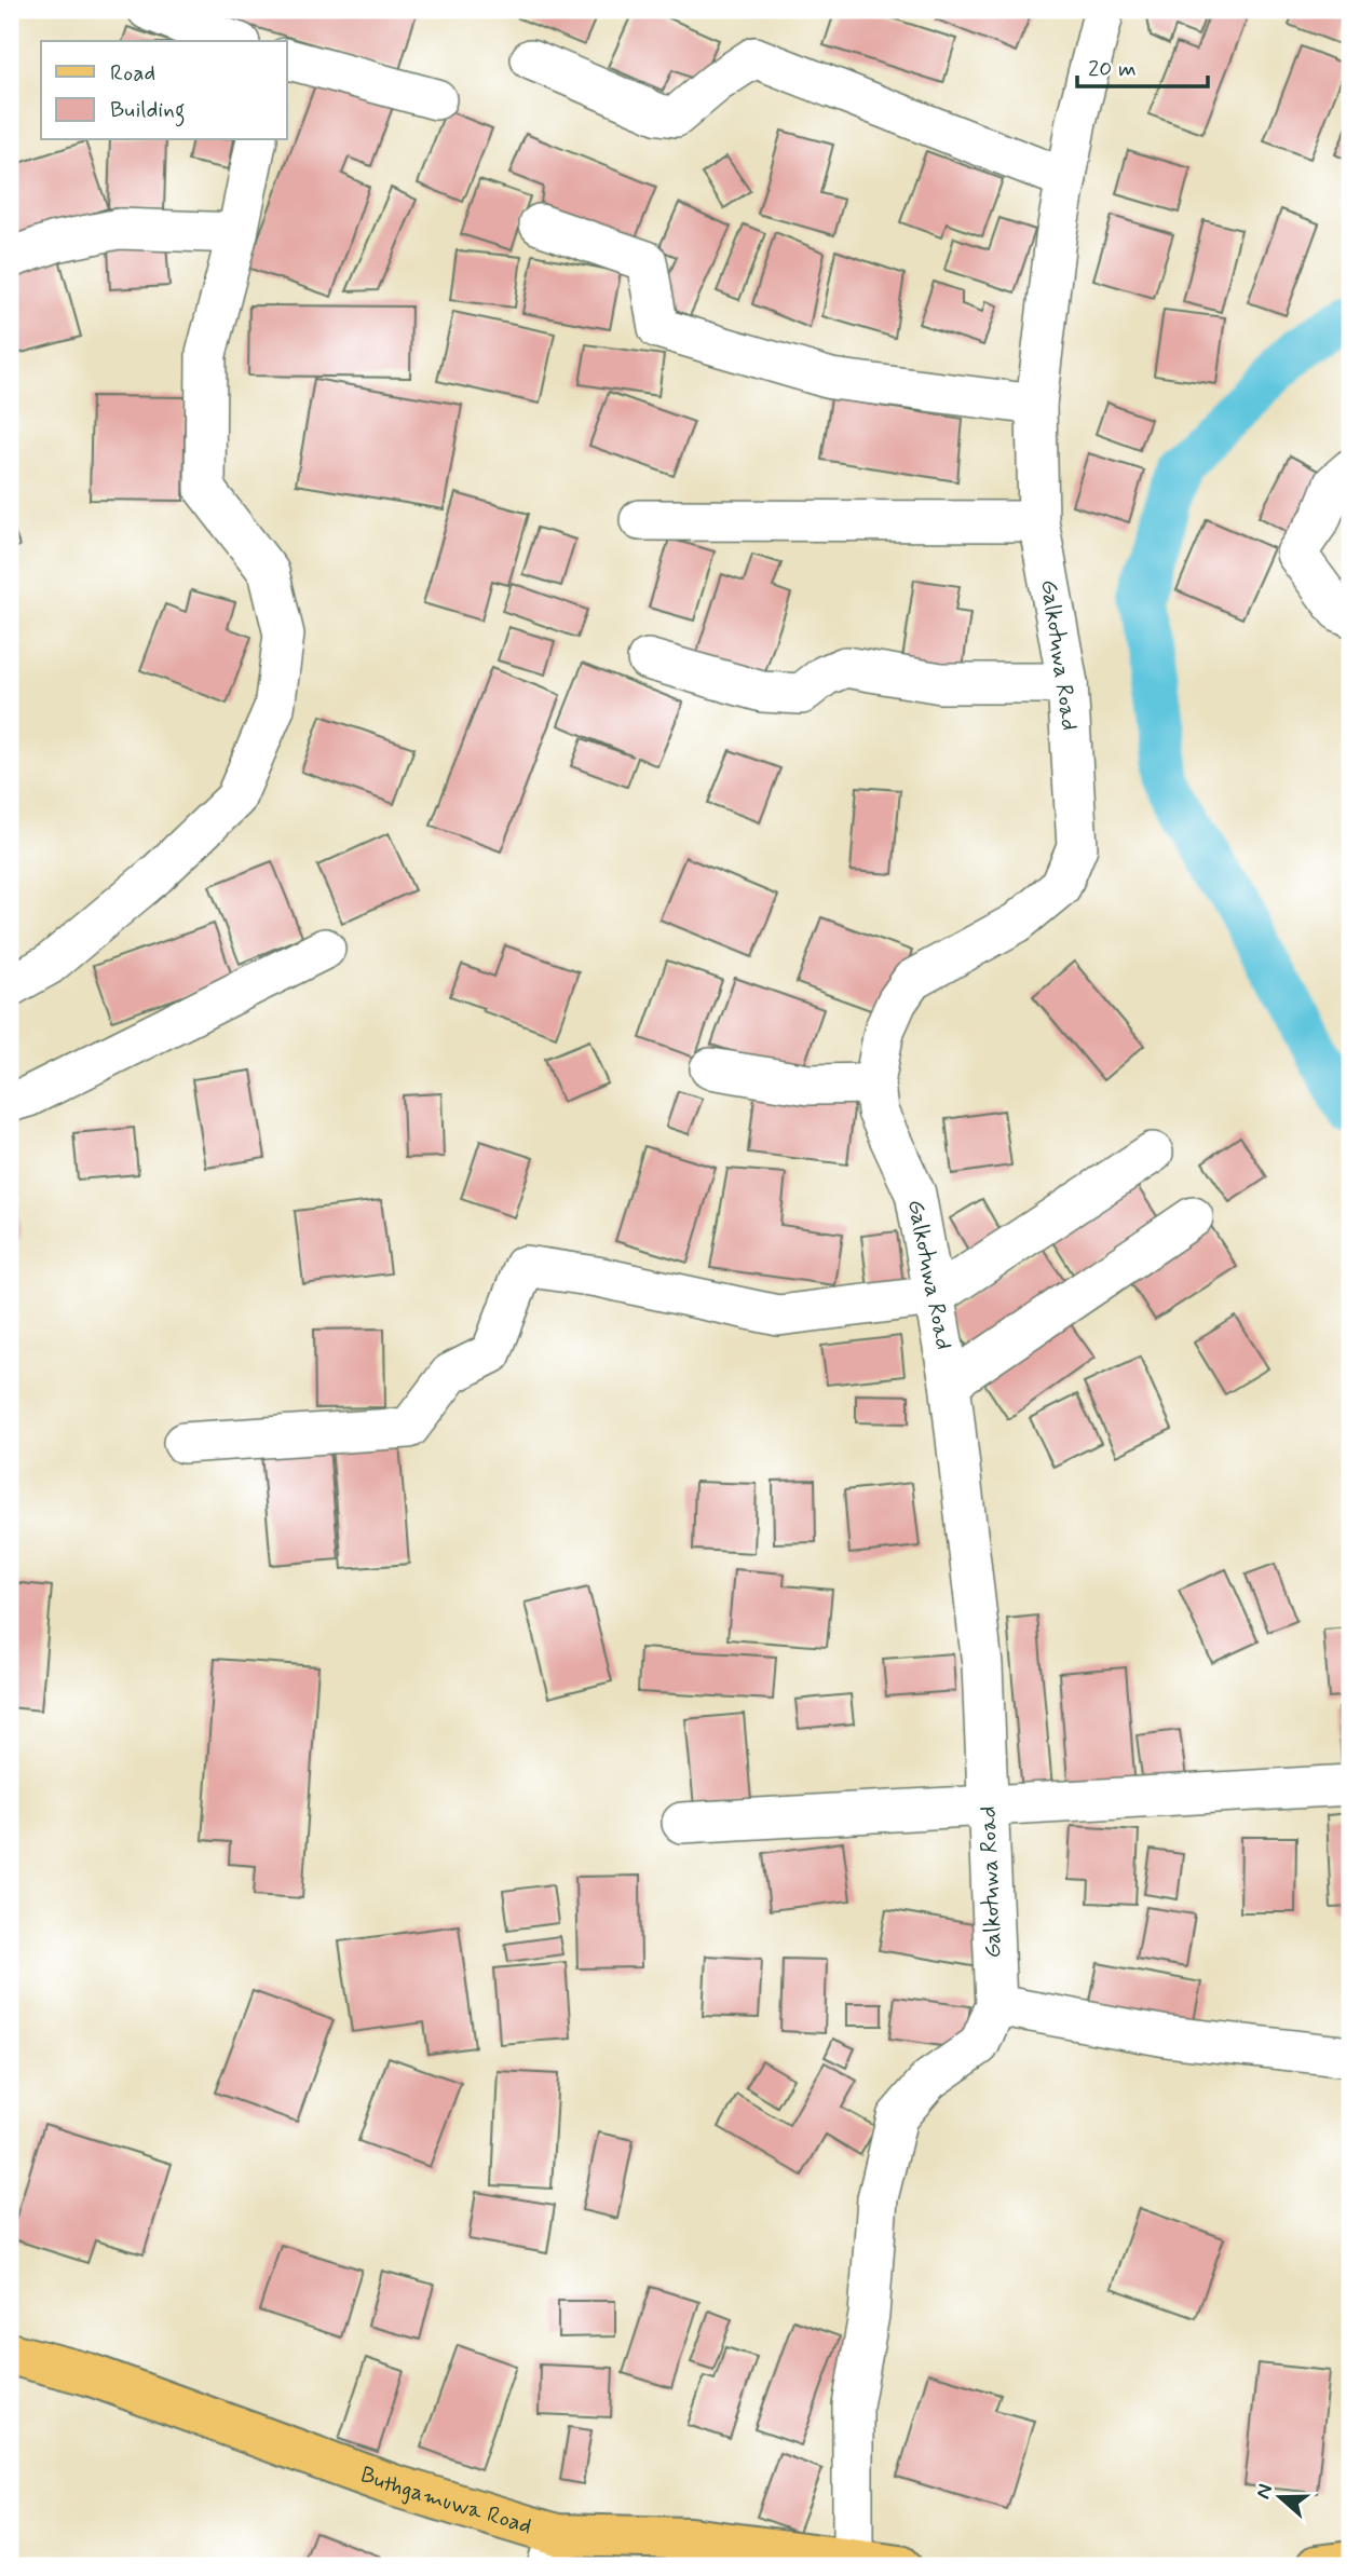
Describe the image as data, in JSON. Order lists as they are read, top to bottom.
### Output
{
  "streets": {
    "main road": ["Buthgamuwa Road"],
    "street": ["Galkotuwa Road"]
  },
  "crossings": [
    ["Galkotuwa Road", "Buthgamuwa Road"]
  ],
  "legend": ["Road", "Building"],
  "scale_bar": "20 m",
  "north": "left"
}
